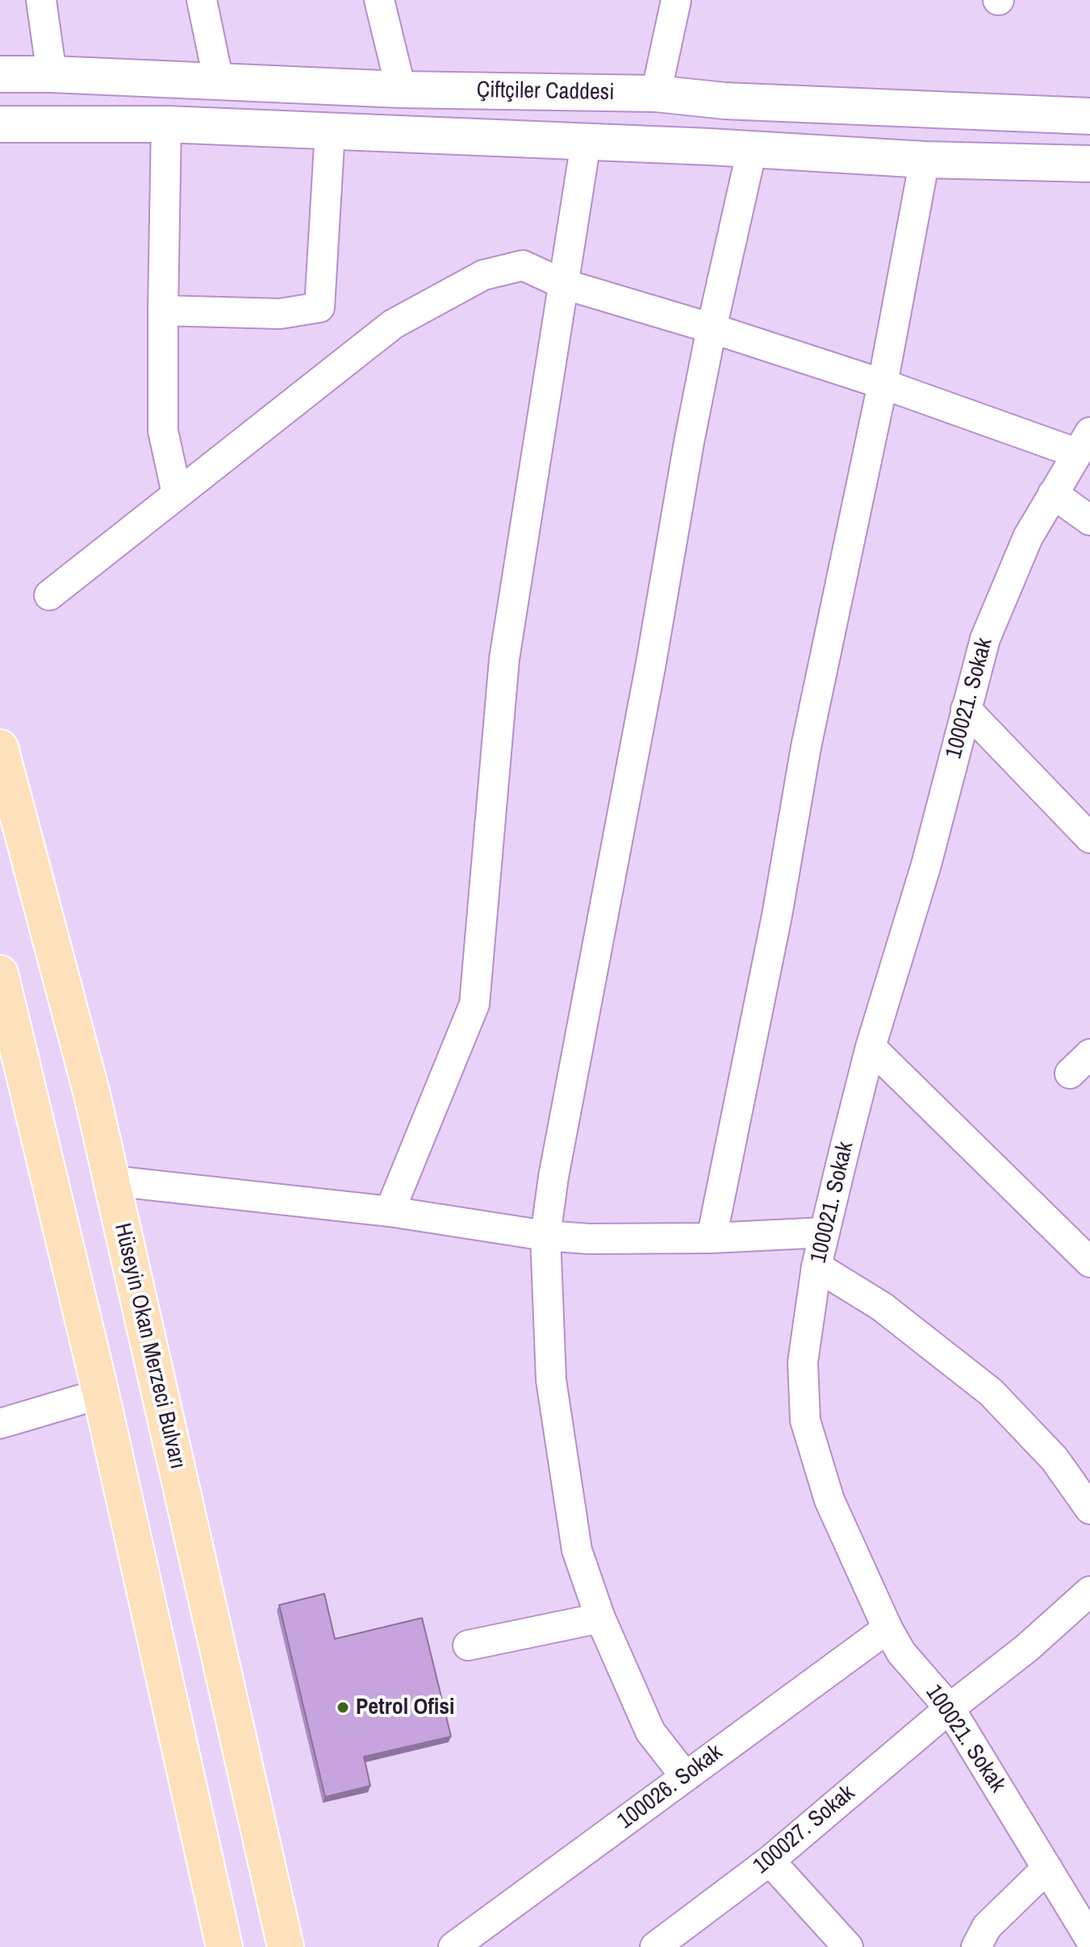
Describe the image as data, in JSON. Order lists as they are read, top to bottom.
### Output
{
  "streets": {
    "main road": ["Hüseyin Okan Merzeci Bulvarı"],
    "street": [
      "Çiftçiler Caddesi",
      "100021. Sokak",
      "100026. Sokak",
      "100027. Sokak"
    ]
  },
  "crossings": [
    ["100021. Sokak", "100026. Sokak"],
    ["100021. Sokak", "100027. Sokak"]
  ],
  "places": ["Petrol Ofisi"]
}
